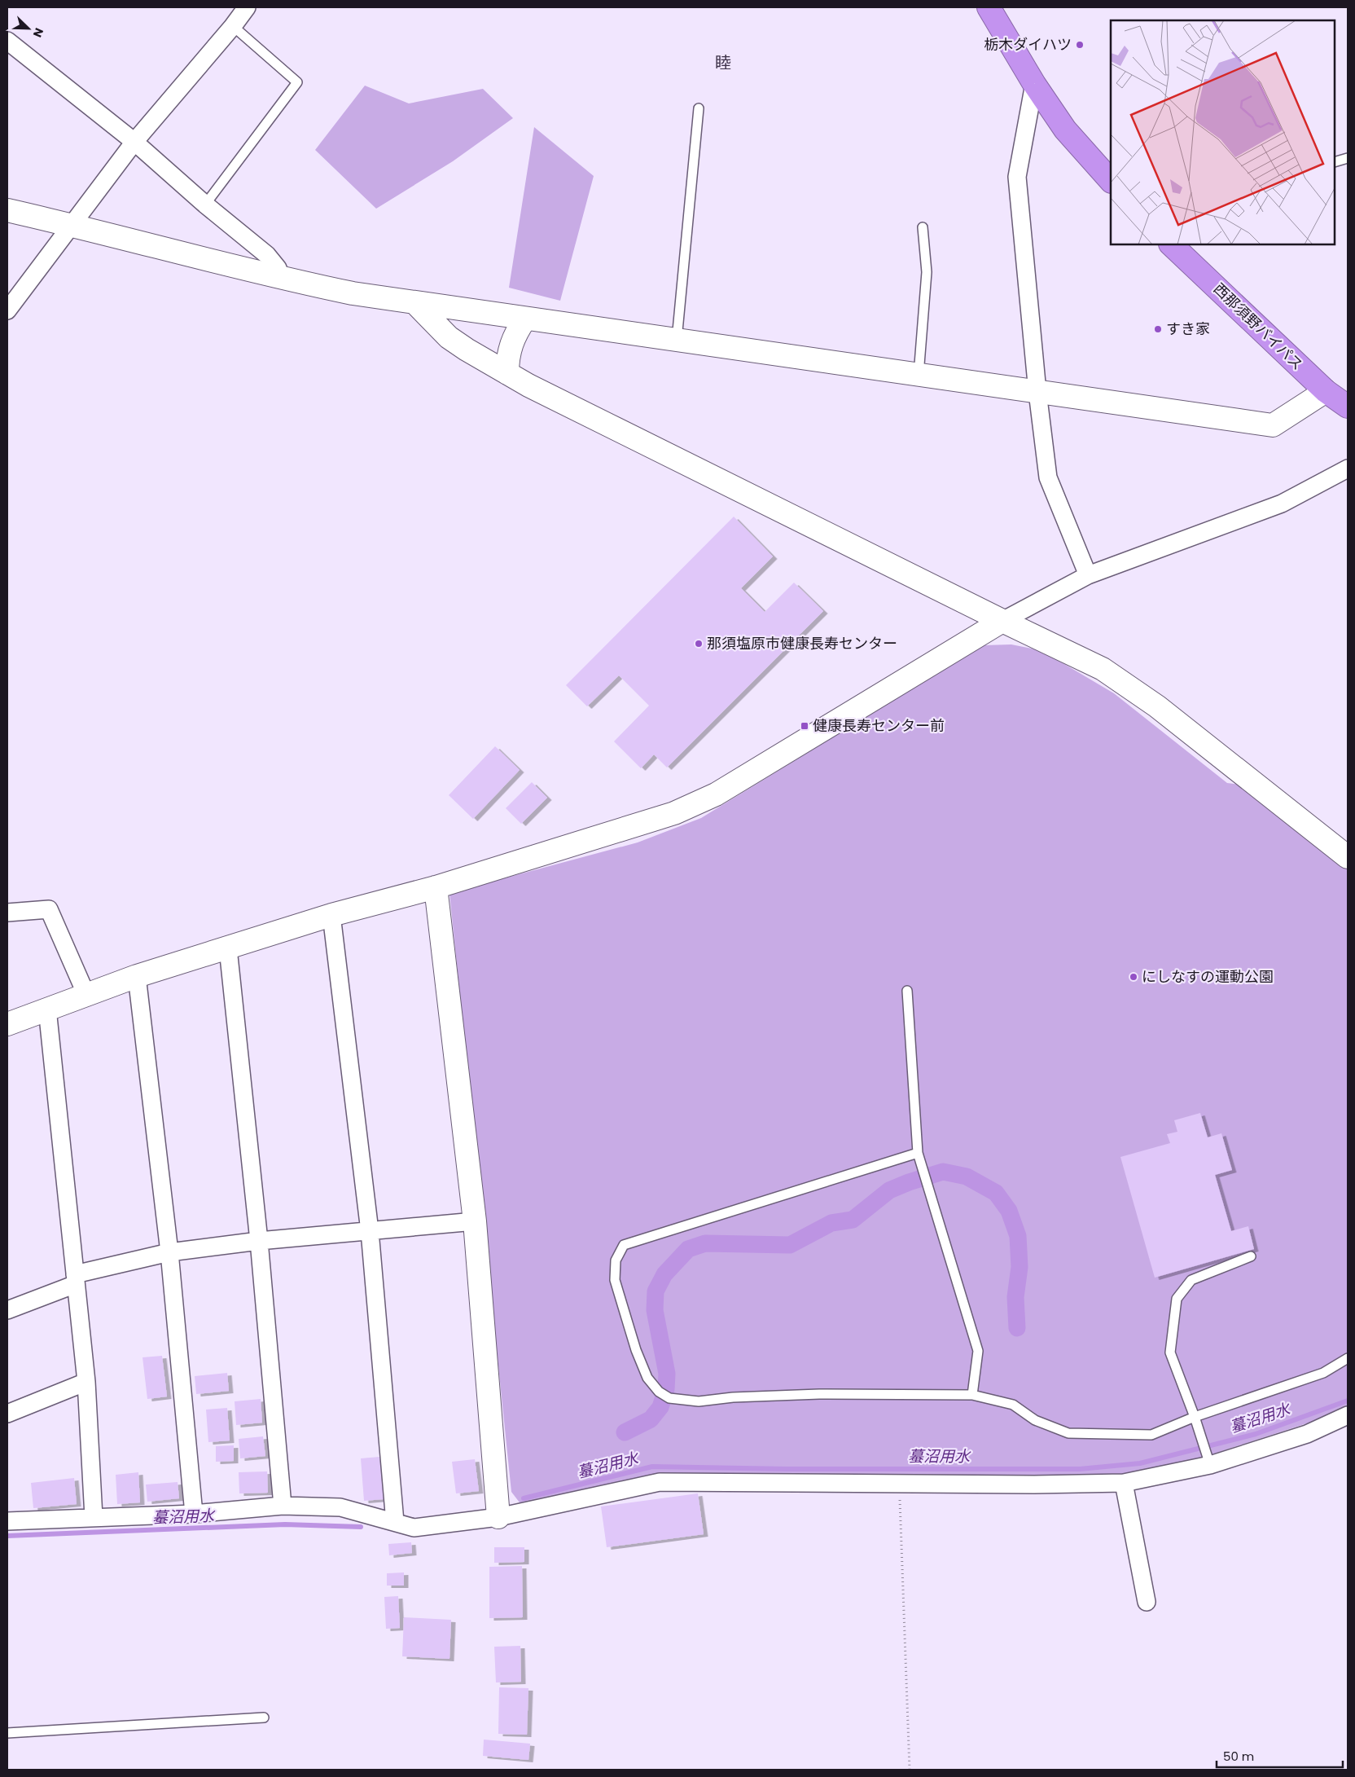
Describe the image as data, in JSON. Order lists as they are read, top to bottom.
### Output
{
  "streets": {
    "highway": ["西那須野バイパス"]
  },
  "districts": ["睦"],
  "water": ["蟇沼用水"],
  "places": {
    "other": [
      "栃木ダイハツ",
      "すき家",
      "那須塩原市健康長寿センター",
      "にしなすの運動公園"
    ],
    "transit": ["健康長寿センター前"]
  },
  "scale_bar": "50 m",
  "north": "bottom right"
}
